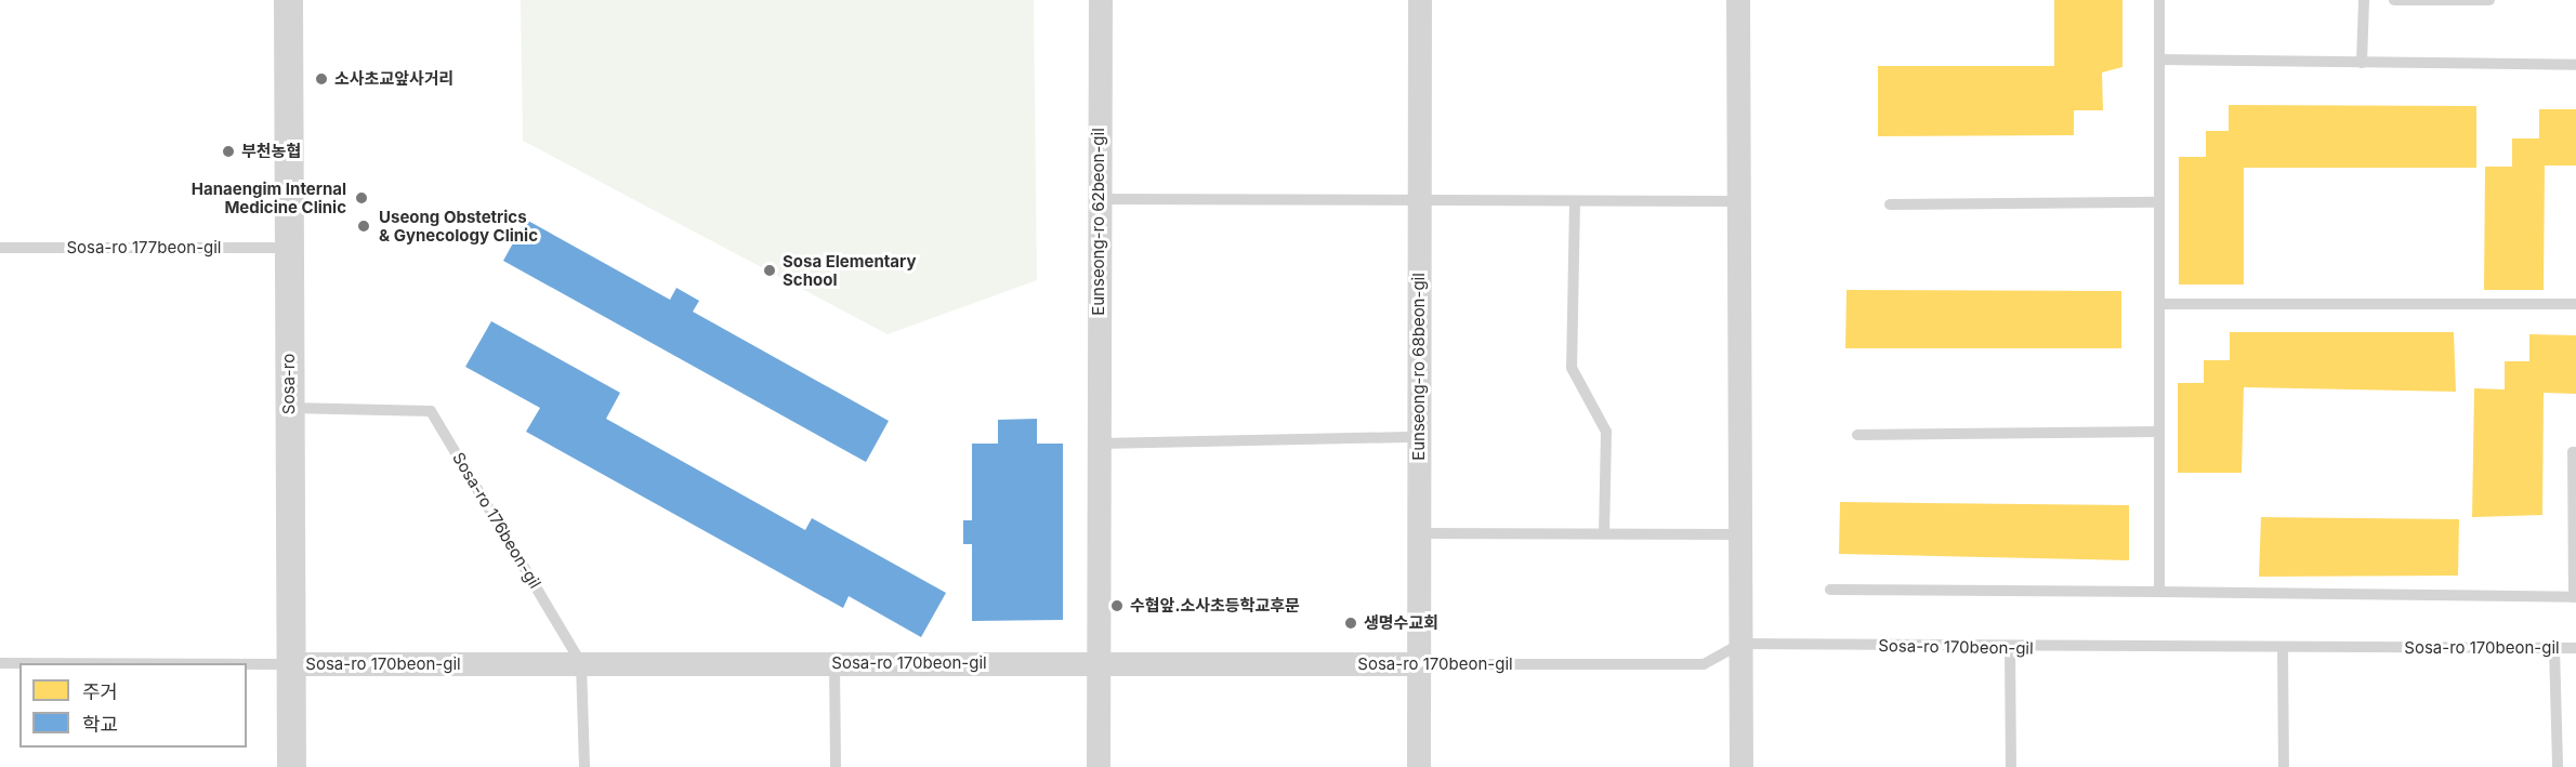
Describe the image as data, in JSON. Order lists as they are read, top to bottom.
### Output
{
  "streets": {
    "street": [
      "Eunseong-ro 62beon-gil",
      "Eunseong-ro 68beon-gil",
      "Sosa-ro",
      "Sosa-ro 170beon-gil"
    ],
    "lane": ["Sosa-ro 177beon-gil", "Sosa-ro 176beon-gil"]
  },
  "crossings": [
    ["Eunseong-ro 62beon-gil", "Sosa-ro 170beon-gil"],
    ["Sosa-ro 177beon-gil", "Sosa-ro"],
    ["Eunseong-ro 68beon-gil", "Sosa-ro 170beon-gil"],
    ["Sosa-ro", "Sosa-ro 176beon-gil"],
    ["Sosa-ro", "Sosa-ro 170beon-gil"],
    ["Sosa-ro 176beon-gil", "Sosa-ro 170beon-gil"]
  ],
  "places": [
    "소사초교앞사거리",
    "부천농협",
    "Hanaengim Internal Medicine Clinic",
    "Useong Obstetrics & Gynecology Clinic",
    "Sosa Elementary School",
    "수협앞.소사초등학교후문",
    "생명수교회"
  ],
  "legend": ["주거", "학교"]
}
